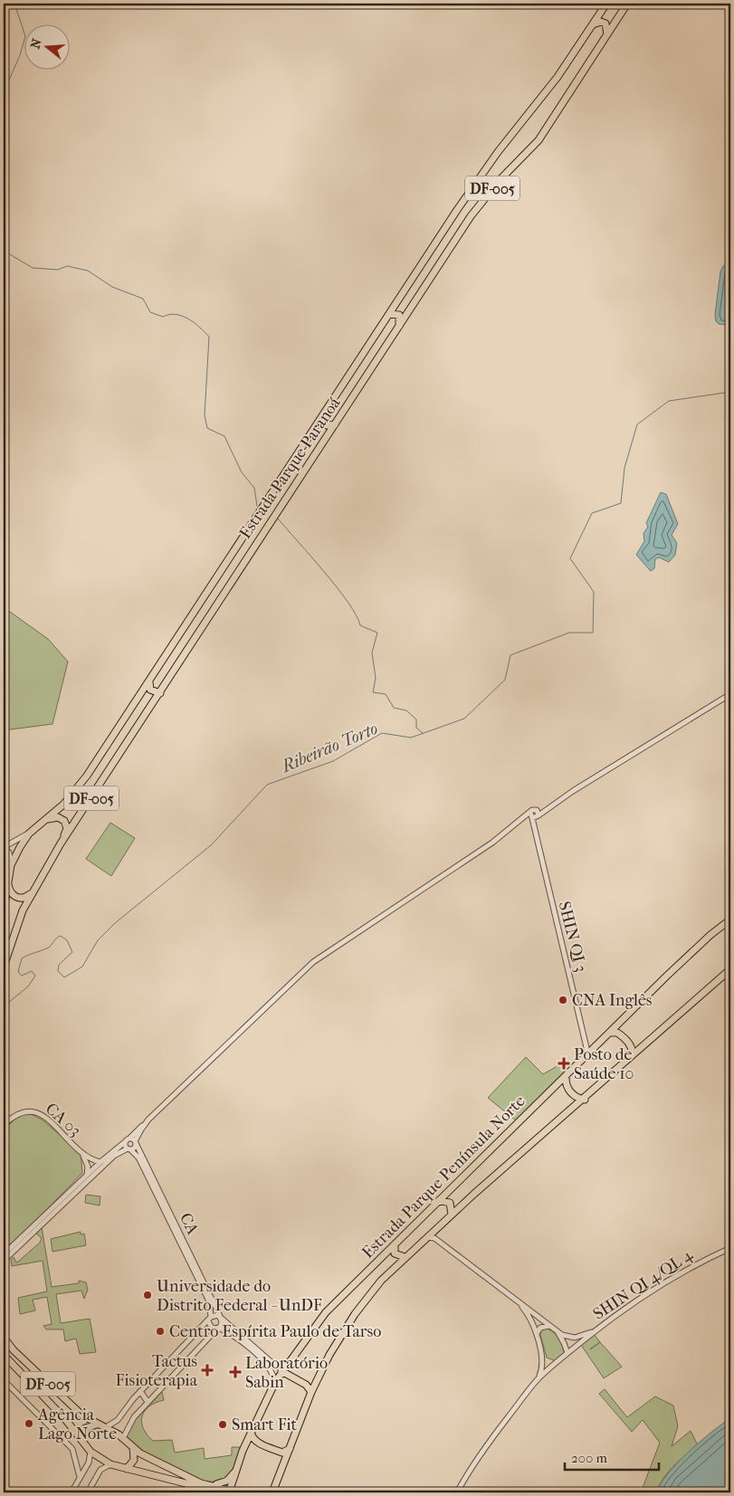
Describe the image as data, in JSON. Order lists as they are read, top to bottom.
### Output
{
  "streets": {
    "main road": ["DF-005", "Estrada Parque Paranoá", "Estrada Parque Península Norte"],
    "street": [
      "SHIN QI 3",
      "CA 03",
      "CA",
      "SHIN QI 4/QL 4"
    ]
  },
  "crossings": [
    ["DF-005", "Estrada Parque Península Norte"],
    ["SHIN QI 3", "Estrada Parque Península Norte"],
    ["Estrada Parque Península Norte", "CA"]
  ],
  "water": ["Ribeirão Torto"],
  "places": {
    "other": [
      "CNA Inglês",
      "Universidade do Distrito Federal - UnDF",
      "Centro Espírita Paulo de Tarso",
      "Agência Lago Norte",
      "Smart Fit"
    ],
    "health": ["Posto de Saúde 10", "Tactus Fisioterapia", "Laboratório Sabin"]
  },
  "scale_bar": "200 m",
  "north": "left"
}
